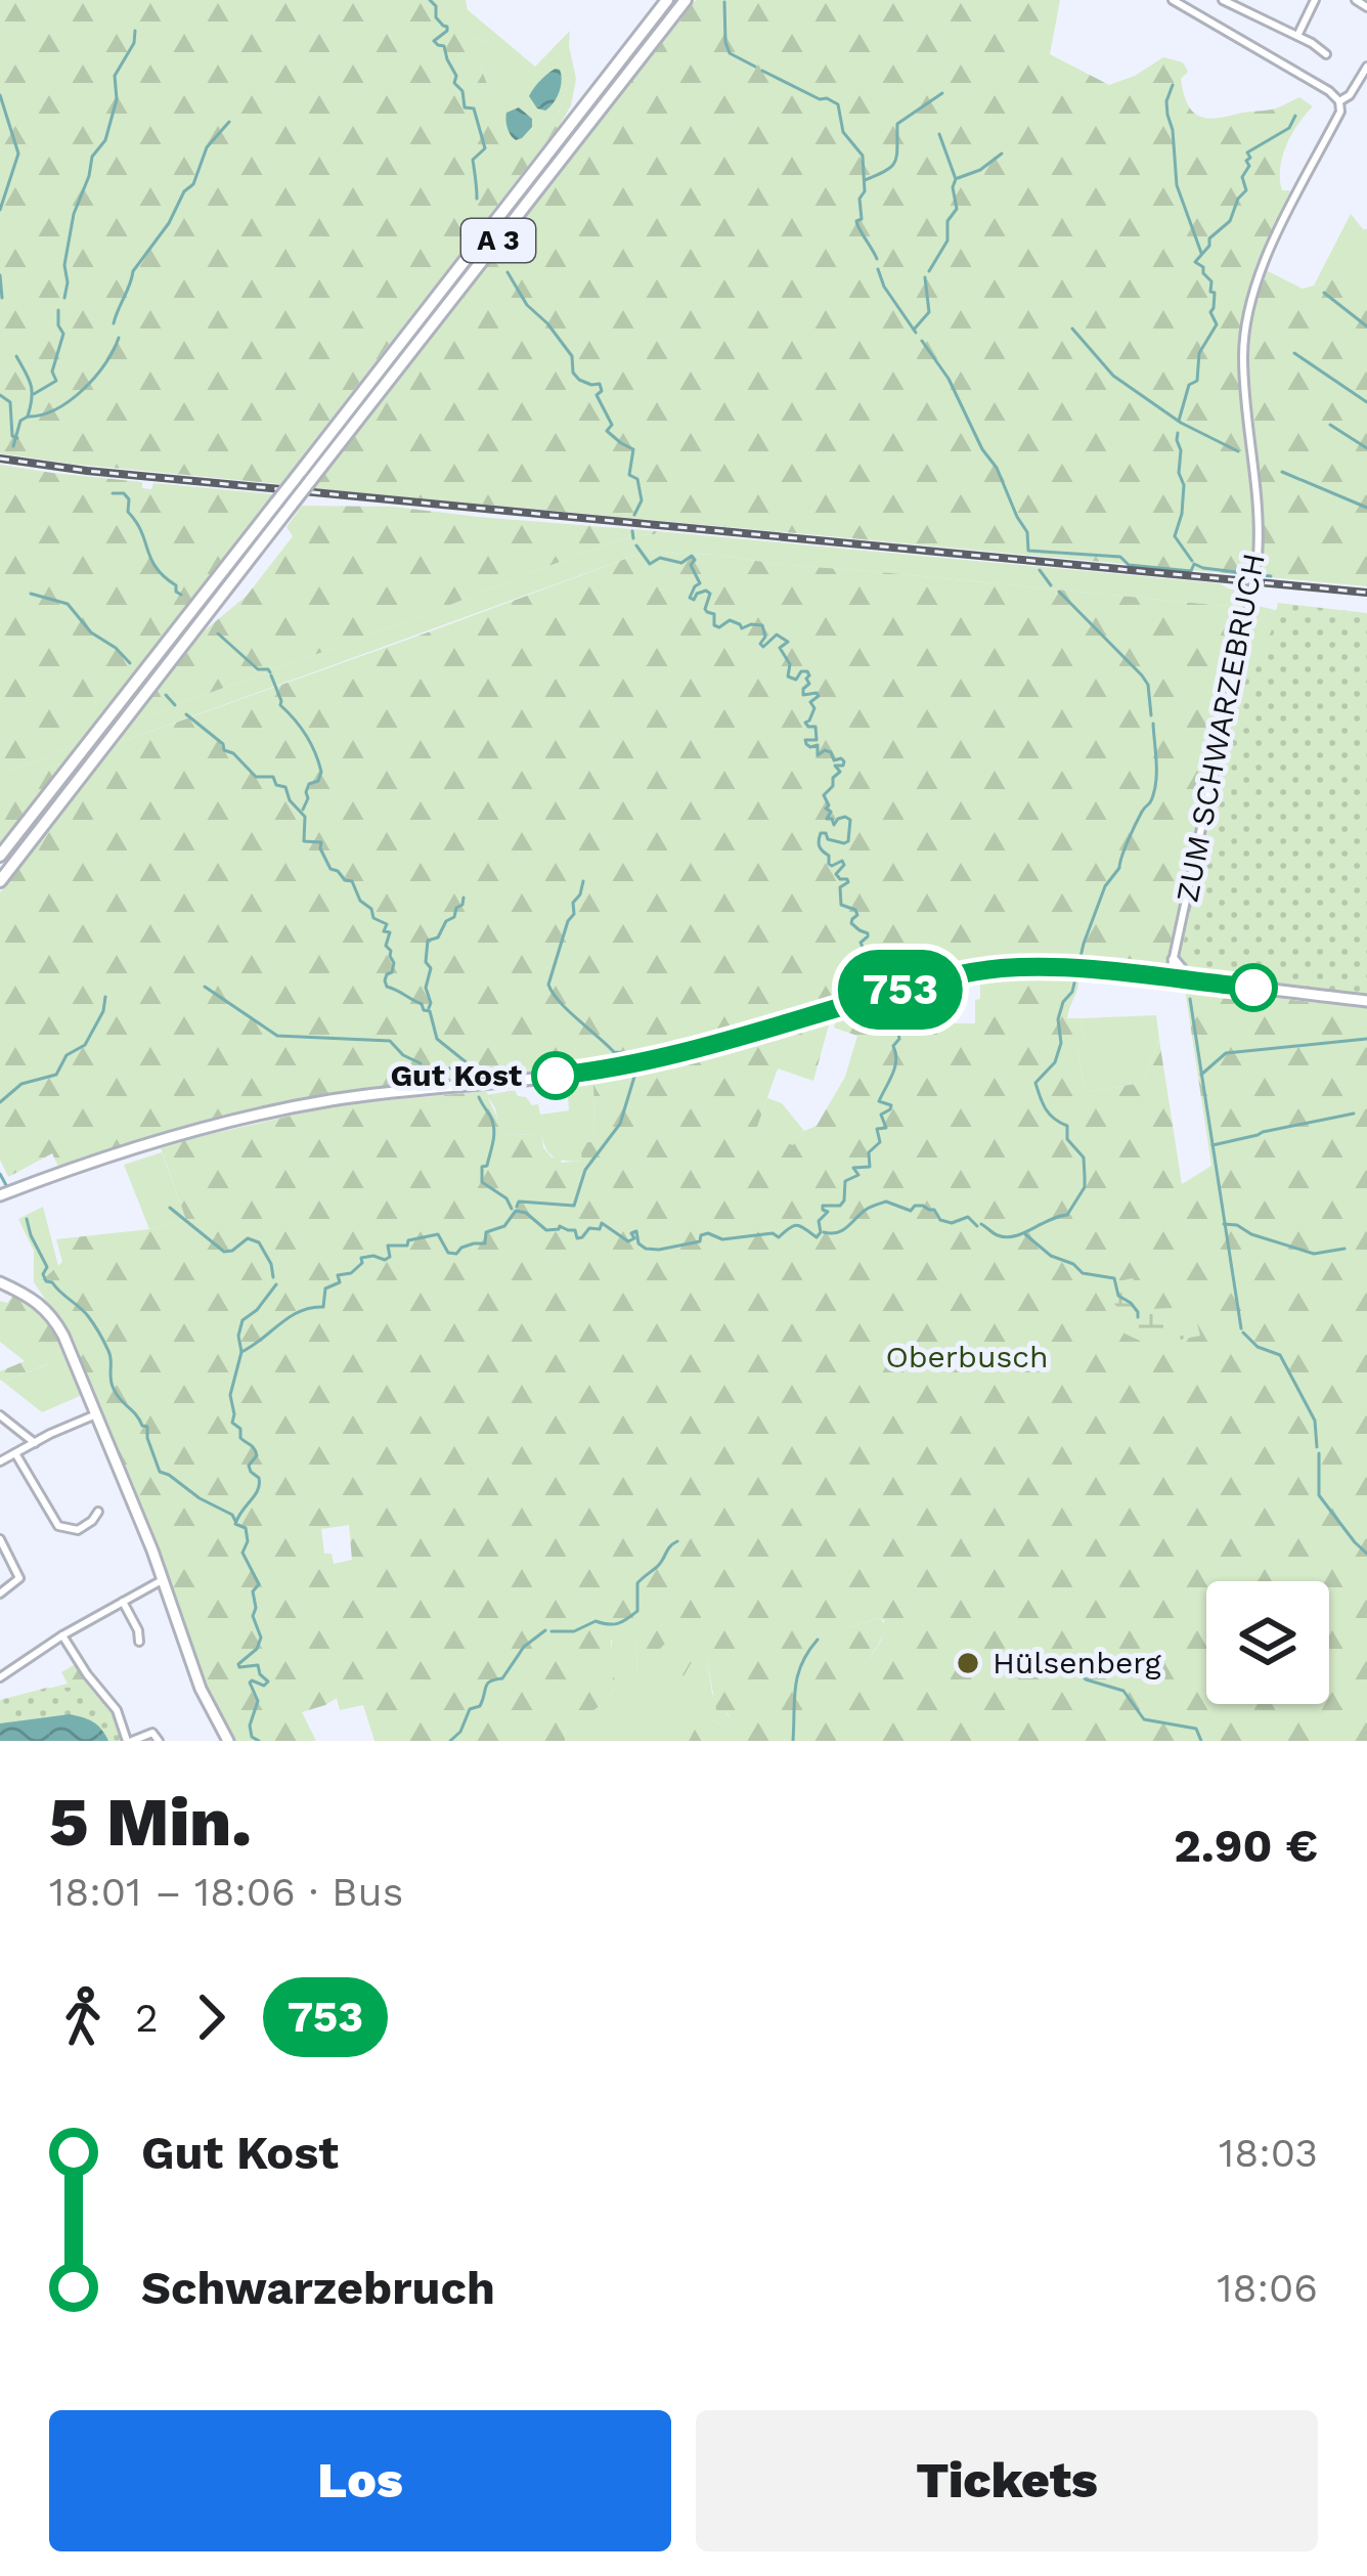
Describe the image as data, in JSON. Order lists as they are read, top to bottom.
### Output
{
  "streets": {
    "highway": ["A 3"],
    "street": ["ZUM SCHWARZEBRUCH"]
  },
  "parks": ["Oberbusch"],
  "places": ["Gut Kost", "Hülsenberg"],
  "lines": ["bus line 753"],
  "page": {
    "on_map": "753",
    "heading": ["5 Min.", "18:01 – 18:06 · Bus", "2.90 €"],
    "legs": ["2", "753"],
    "list": [
      {
        "name": "Gut Kost",
        "value": "18:03"
      },
      {
        "name": "Schwarzebruch",
        "value": "18:06"
      }
    ],
    "buttons": ["Los", "Tickets"]
  }
}
